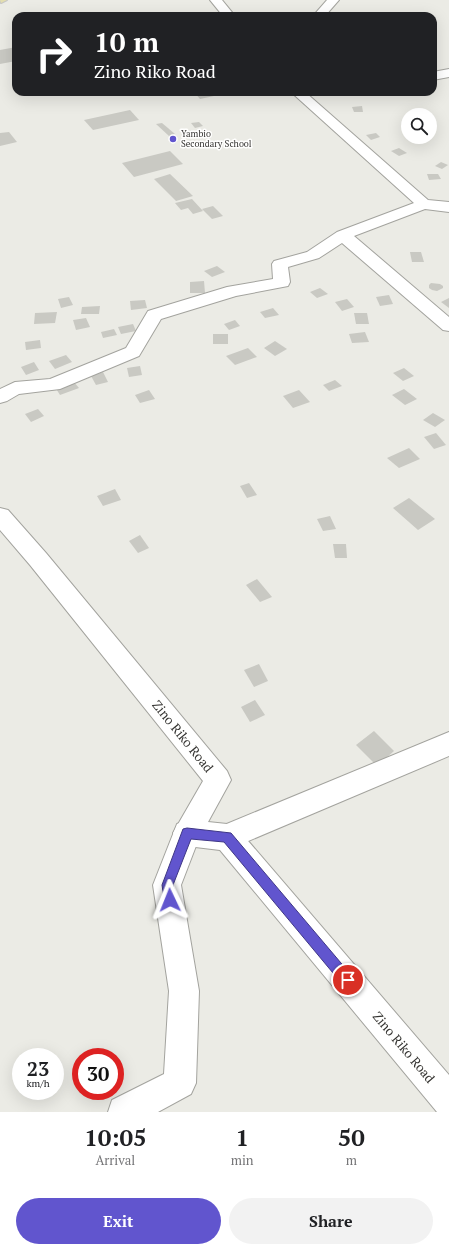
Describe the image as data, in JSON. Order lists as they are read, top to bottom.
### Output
{
  "streets": {
    "street": ["Zino Riko Road"]
  },
  "places": ["Yambio Secondary School"],
  "page": {
    "turn": ["10 m", "Zino Riko Road"],
    "speed": "23 km/h",
    "limit": "30",
    "eta": [
      "10:05",
      "Arrival",
      "1",
      "min",
      "50",
      "m"
    ],
    "buttons": ["Exit", "Share"]
  }
}
